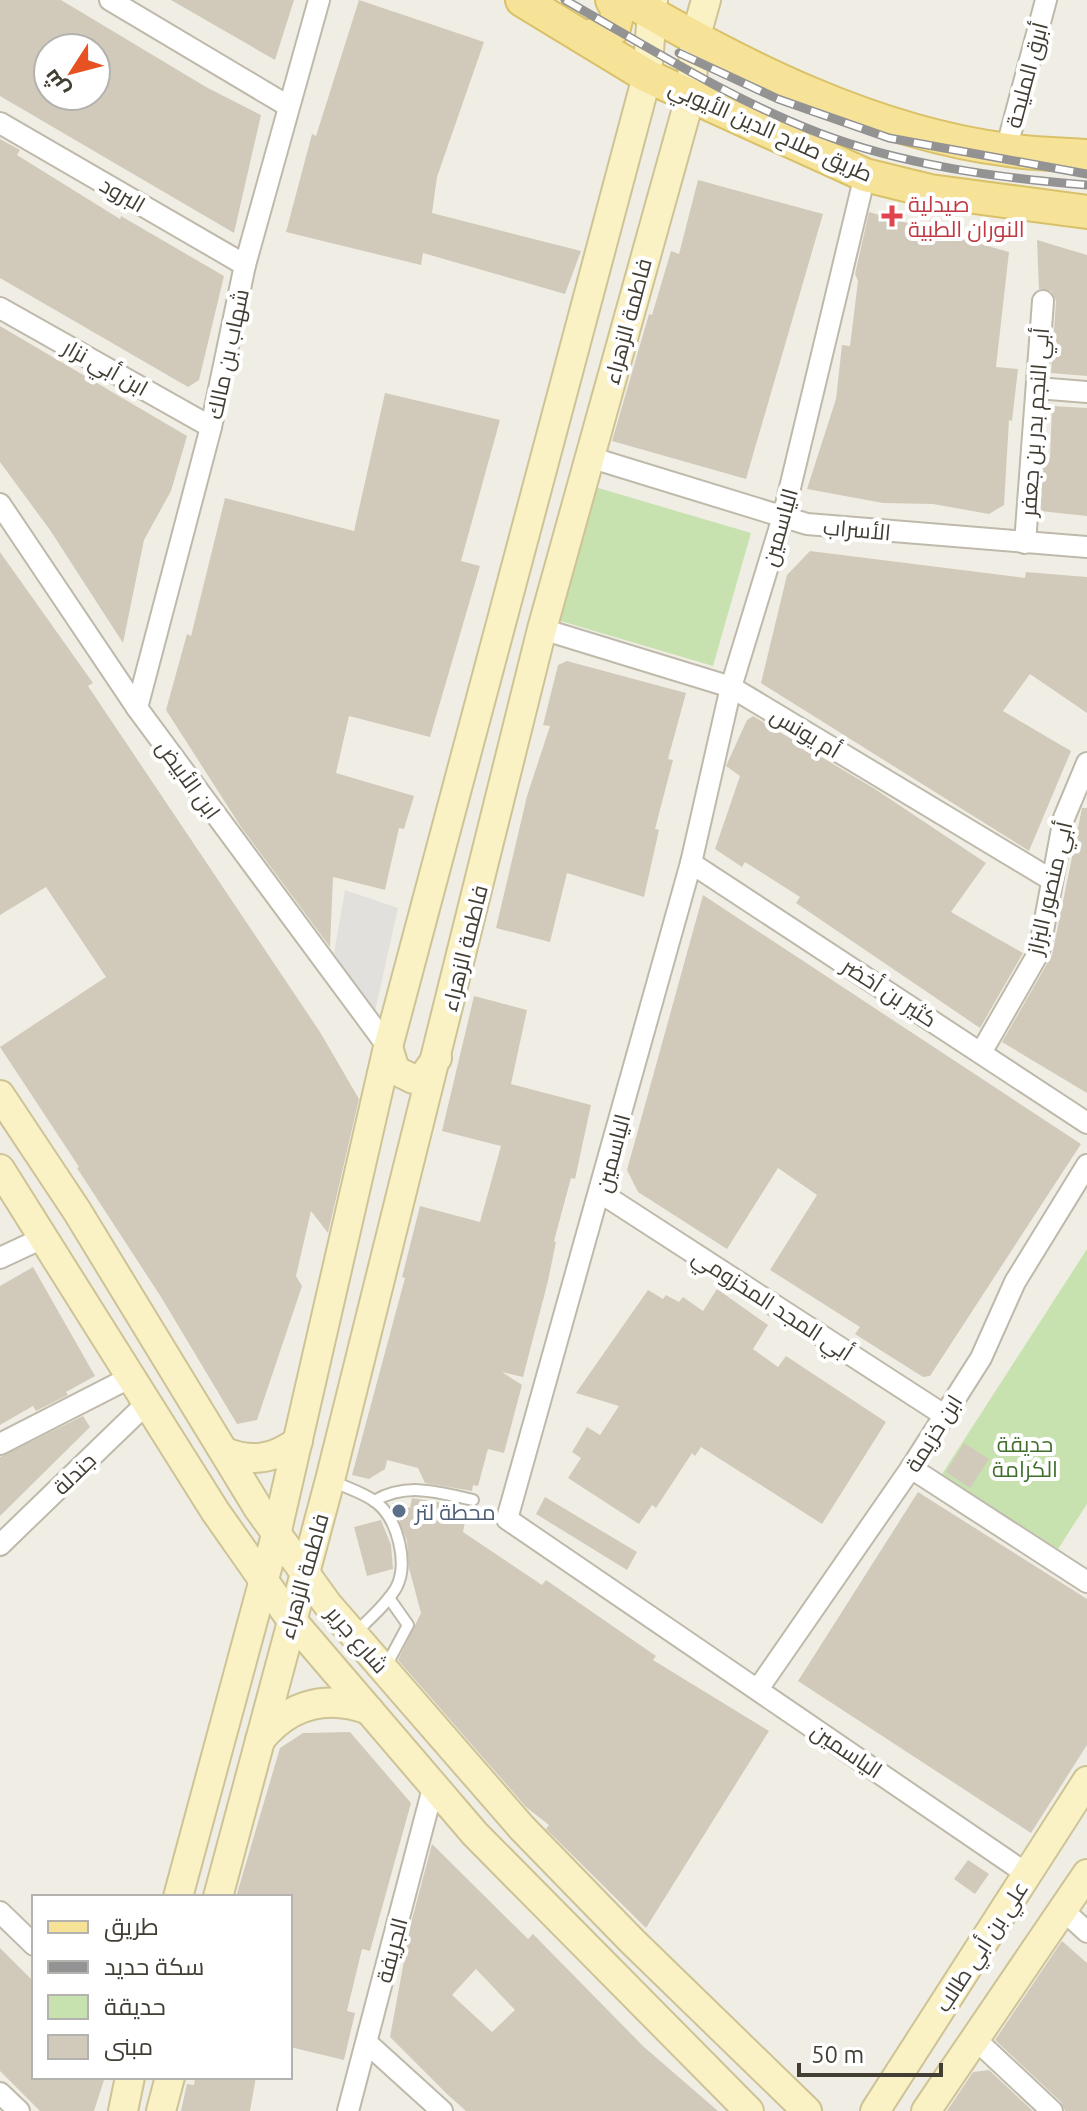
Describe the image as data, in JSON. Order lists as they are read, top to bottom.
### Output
{
  "streets": {
    "main road": [
      "طريق صلاح الدين الأيوبي",
      "فاطمة الزهراء",
      "شارع جرير",
      "علي بن أبي طالب"
    ],
    "street": [
      "أبرق المليحة",
      "البرود",
      "شهاب بن مالك",
      "ابن أبي نزار",
      "أبي النجم بدر بن جعفر",
      "الياسمين",
      "الأسراب",
      "أم يونس",
      "ابن الأبيض",
      "أبي منصور البزاز",
      "كثير بن أخضر",
      "أبي المجد المخزومي",
      "ابن خزيمة",
      "جندلة",
      "الجريفة"
    ]
  },
  "crossings": [
    ["طريق صلاح الدين الأيوبي", "فاطمة الزهراء"],
    ["طريق صلاح الدين الأيوبي", "الياسمين"],
    ["البرود", "شهاب بن مالك"],
    ["فاطمة الزهراء", "الأسراب"],
    ["فاطمة الزهراء", "أم يونس"],
    ["فاطمة الزهراء", "شارع جرير"],
    ["شهاب بن مالك", "ابن أبي نزار"],
    ["شهاب بن مالك", "ابن الأبيض"],
    ["أبي النجم بدر بن جعفر", "الأسراب"],
    ["الياسمين", "الأسراب"],
    ["الياسمين", "أم يونس"],
    ["الياسمين", "كثير بن أخضر"],
    ["الياسمين", "أبي المجد المخزومي"],
    ["الياسمين", "ابن خزيمة"],
    ["الياسمين", "علي بن أبي طالب"],
    ["أم يونس", "أبي منصور البزاز"],
    ["أبي منصور البزاز", "كثير بن أخضر"],
    ["أبي المجد المخزومي", "ابن خزيمة"],
    ["جندلة", "شارع جرير"],
    ["شارع جرير", "الجريفة"]
  ],
  "parks": ["حديقة الكرامة"],
  "places": {
    "health": ["صيدلية النوران الطبية"],
    "other": ["محطة لتر"]
  },
  "legend": [
    "طريق",
    "سكة حديد",
    "حديقة",
    "مبنى"
  ],
  "scale_bar": "50 m",
  "north": "bottom left"
}
